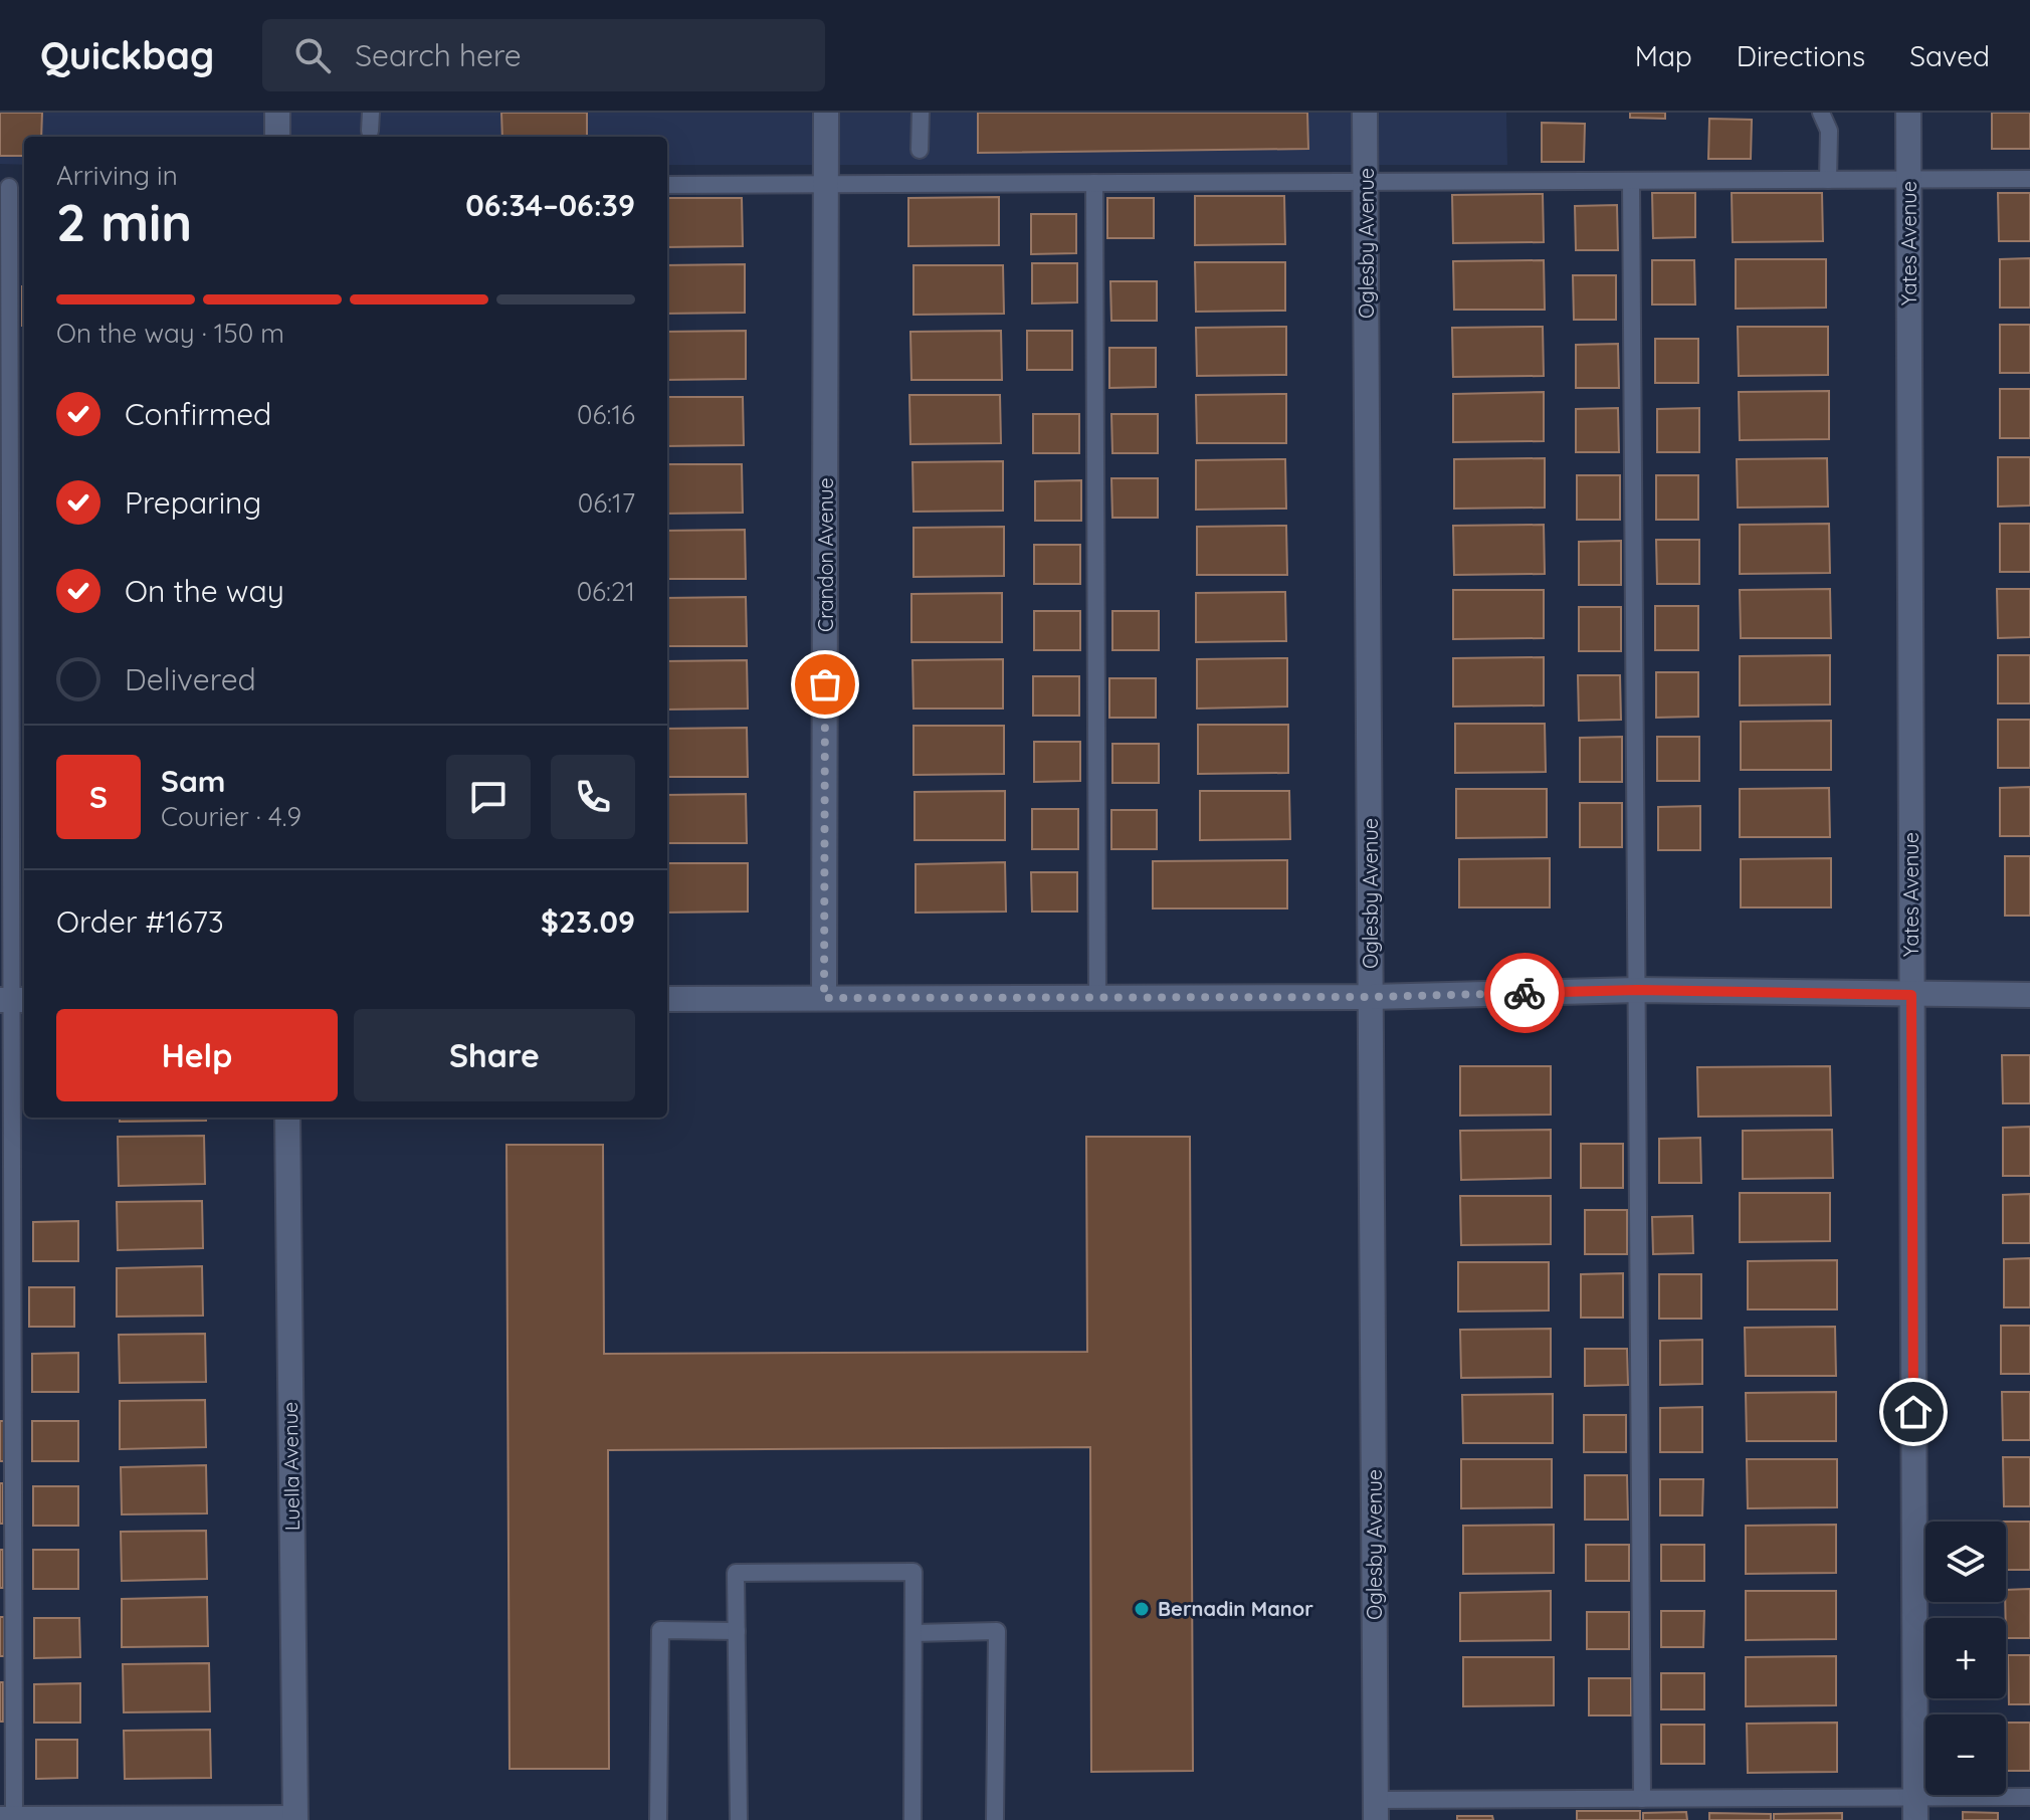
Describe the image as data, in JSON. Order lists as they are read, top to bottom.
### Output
{
  "streets": {
    "street": [
      "Oglesby Avenue",
      "Yates Avenue",
      "Crandon Avenue",
      "Luella Avenue"
    ]
  },
  "places": ["Bernadin Manor"],
  "page": {
    "header": "Quickbag",
    "search": "Search here",
    "nav": ["Map", "Directions", "Saved"],
    "heading": ["2 min", "Arriving in", "06:34–06:39"],
    "panel": [
      "Sam",
      "Courier · 4.9",
      "Order #1673",
      "$23.09"
    ],
    "bar": "On the way · 150 m",
    "list": [
      ["Confirmed", "06:16"],
      ["Preparing", "06:17"],
      ["On the way", "06:21"],
      "Delivered"
    ],
    "round": "S",
    "buttons": ["Help", "Share"],
    "map_buttons": ["+", "−"]
  }
}
